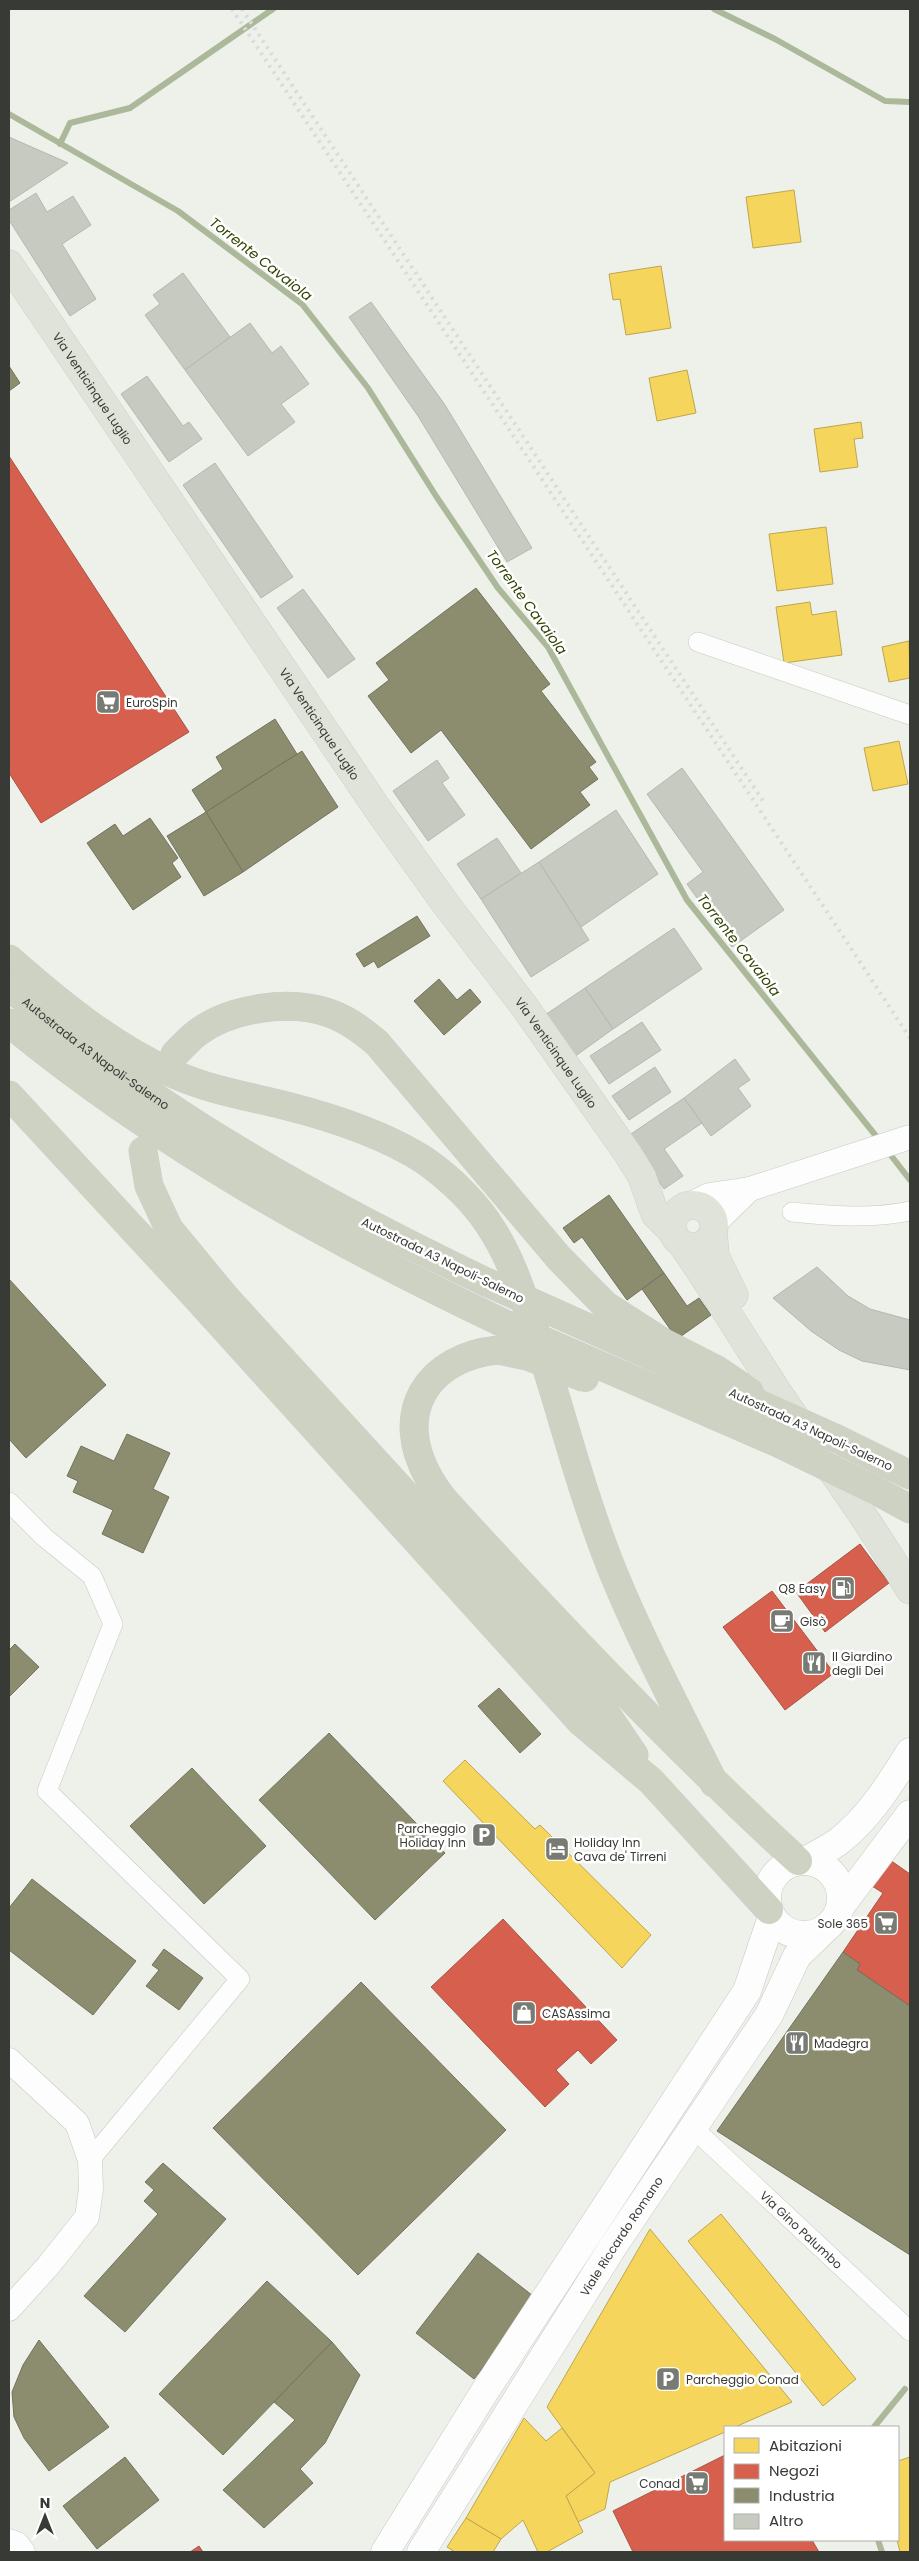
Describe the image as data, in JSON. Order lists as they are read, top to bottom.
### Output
{
  "streets": {
    "highway": ["Autostrada A3 Napoli-Salerno"],
    "main road": ["Via Venticinque Luglio", "Viale Riccardo Romano"],
    "street": ["Via Gino Palumbo"]
  },
  "crossings": [
    ["Via Gino Palumbo", "Viale Riccardo Romano"]
  ],
  "water": ["Torrente Cavaiola"],
  "places": {
    "supermarket": ["EuroSpin", "Sole 365", "Conad"],
    "fuel station": ["Q8 Easy"],
    "cafe": ["Gisò"],
    "restaurant": ["Il Giardino degli Dei", "Madegra"],
    "parking": ["Parcheggio Holiday Inn", "Parcheggio Conad"],
    "hotel": ["Holiday Inn Cava de' Tirreni"],
    "shop": ["CASAssima"]
  },
  "legend": [
    "Abitazioni",
    "Negozi",
    "Industria",
    "Altro"
  ],
  "north": "top"
}
